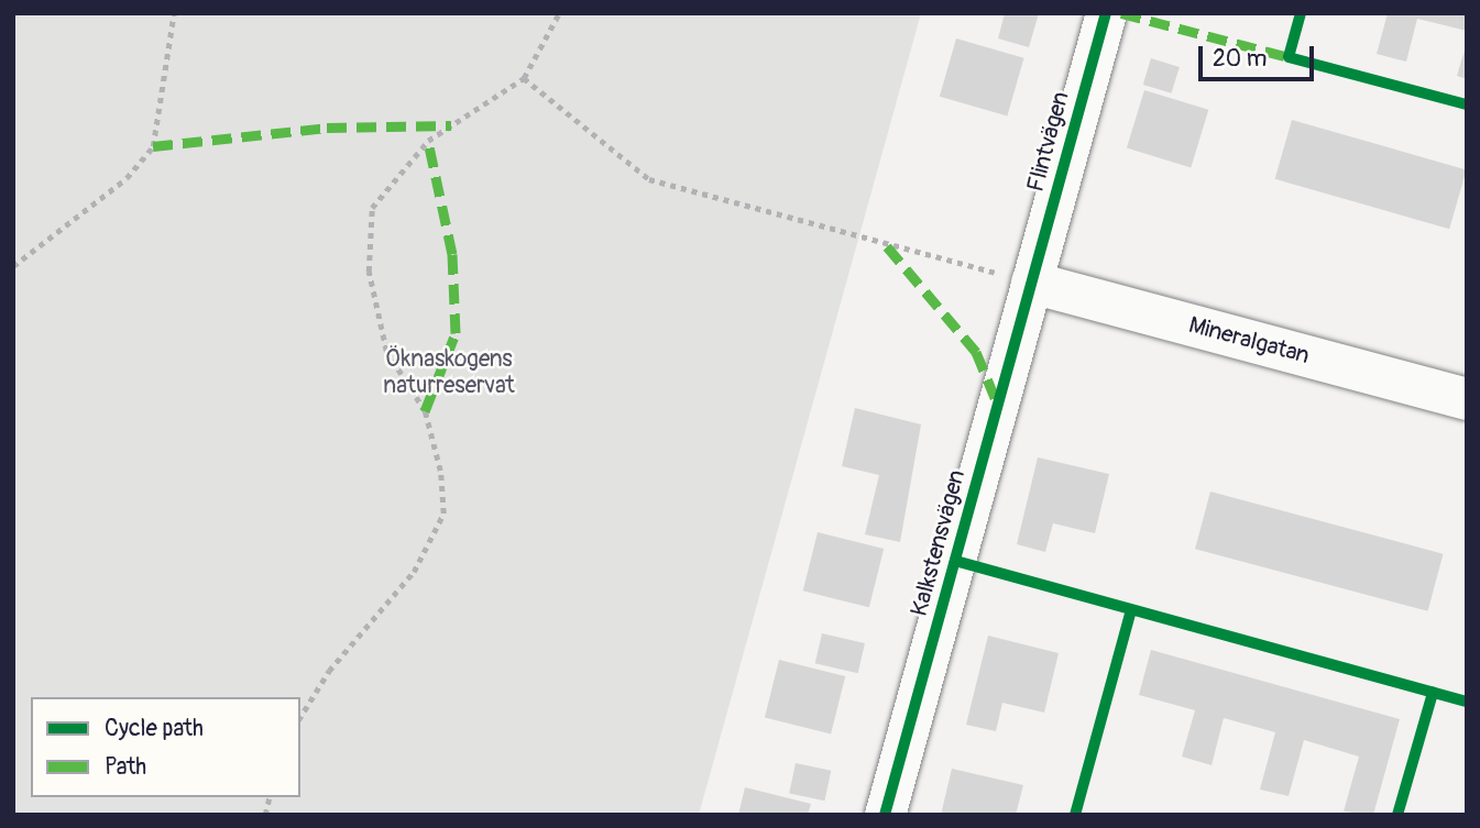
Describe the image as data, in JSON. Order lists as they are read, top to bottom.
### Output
{
  "streets": {
    "street": ["Flintvägen", "Mineralgatan", "Kalkstensvägen"]
  },
  "crossings": [
    ["Flintvägen", "Mineralgatan"],
    ["Flintvägen", "Kalkstensvägen"],
    ["Mineralgatan", "Kalkstensvägen"]
  ],
  "parks": ["Öknaskogens naturreservat"],
  "legend": ["Cycle path", "Path"],
  "scale_bar": "20 m"
}
